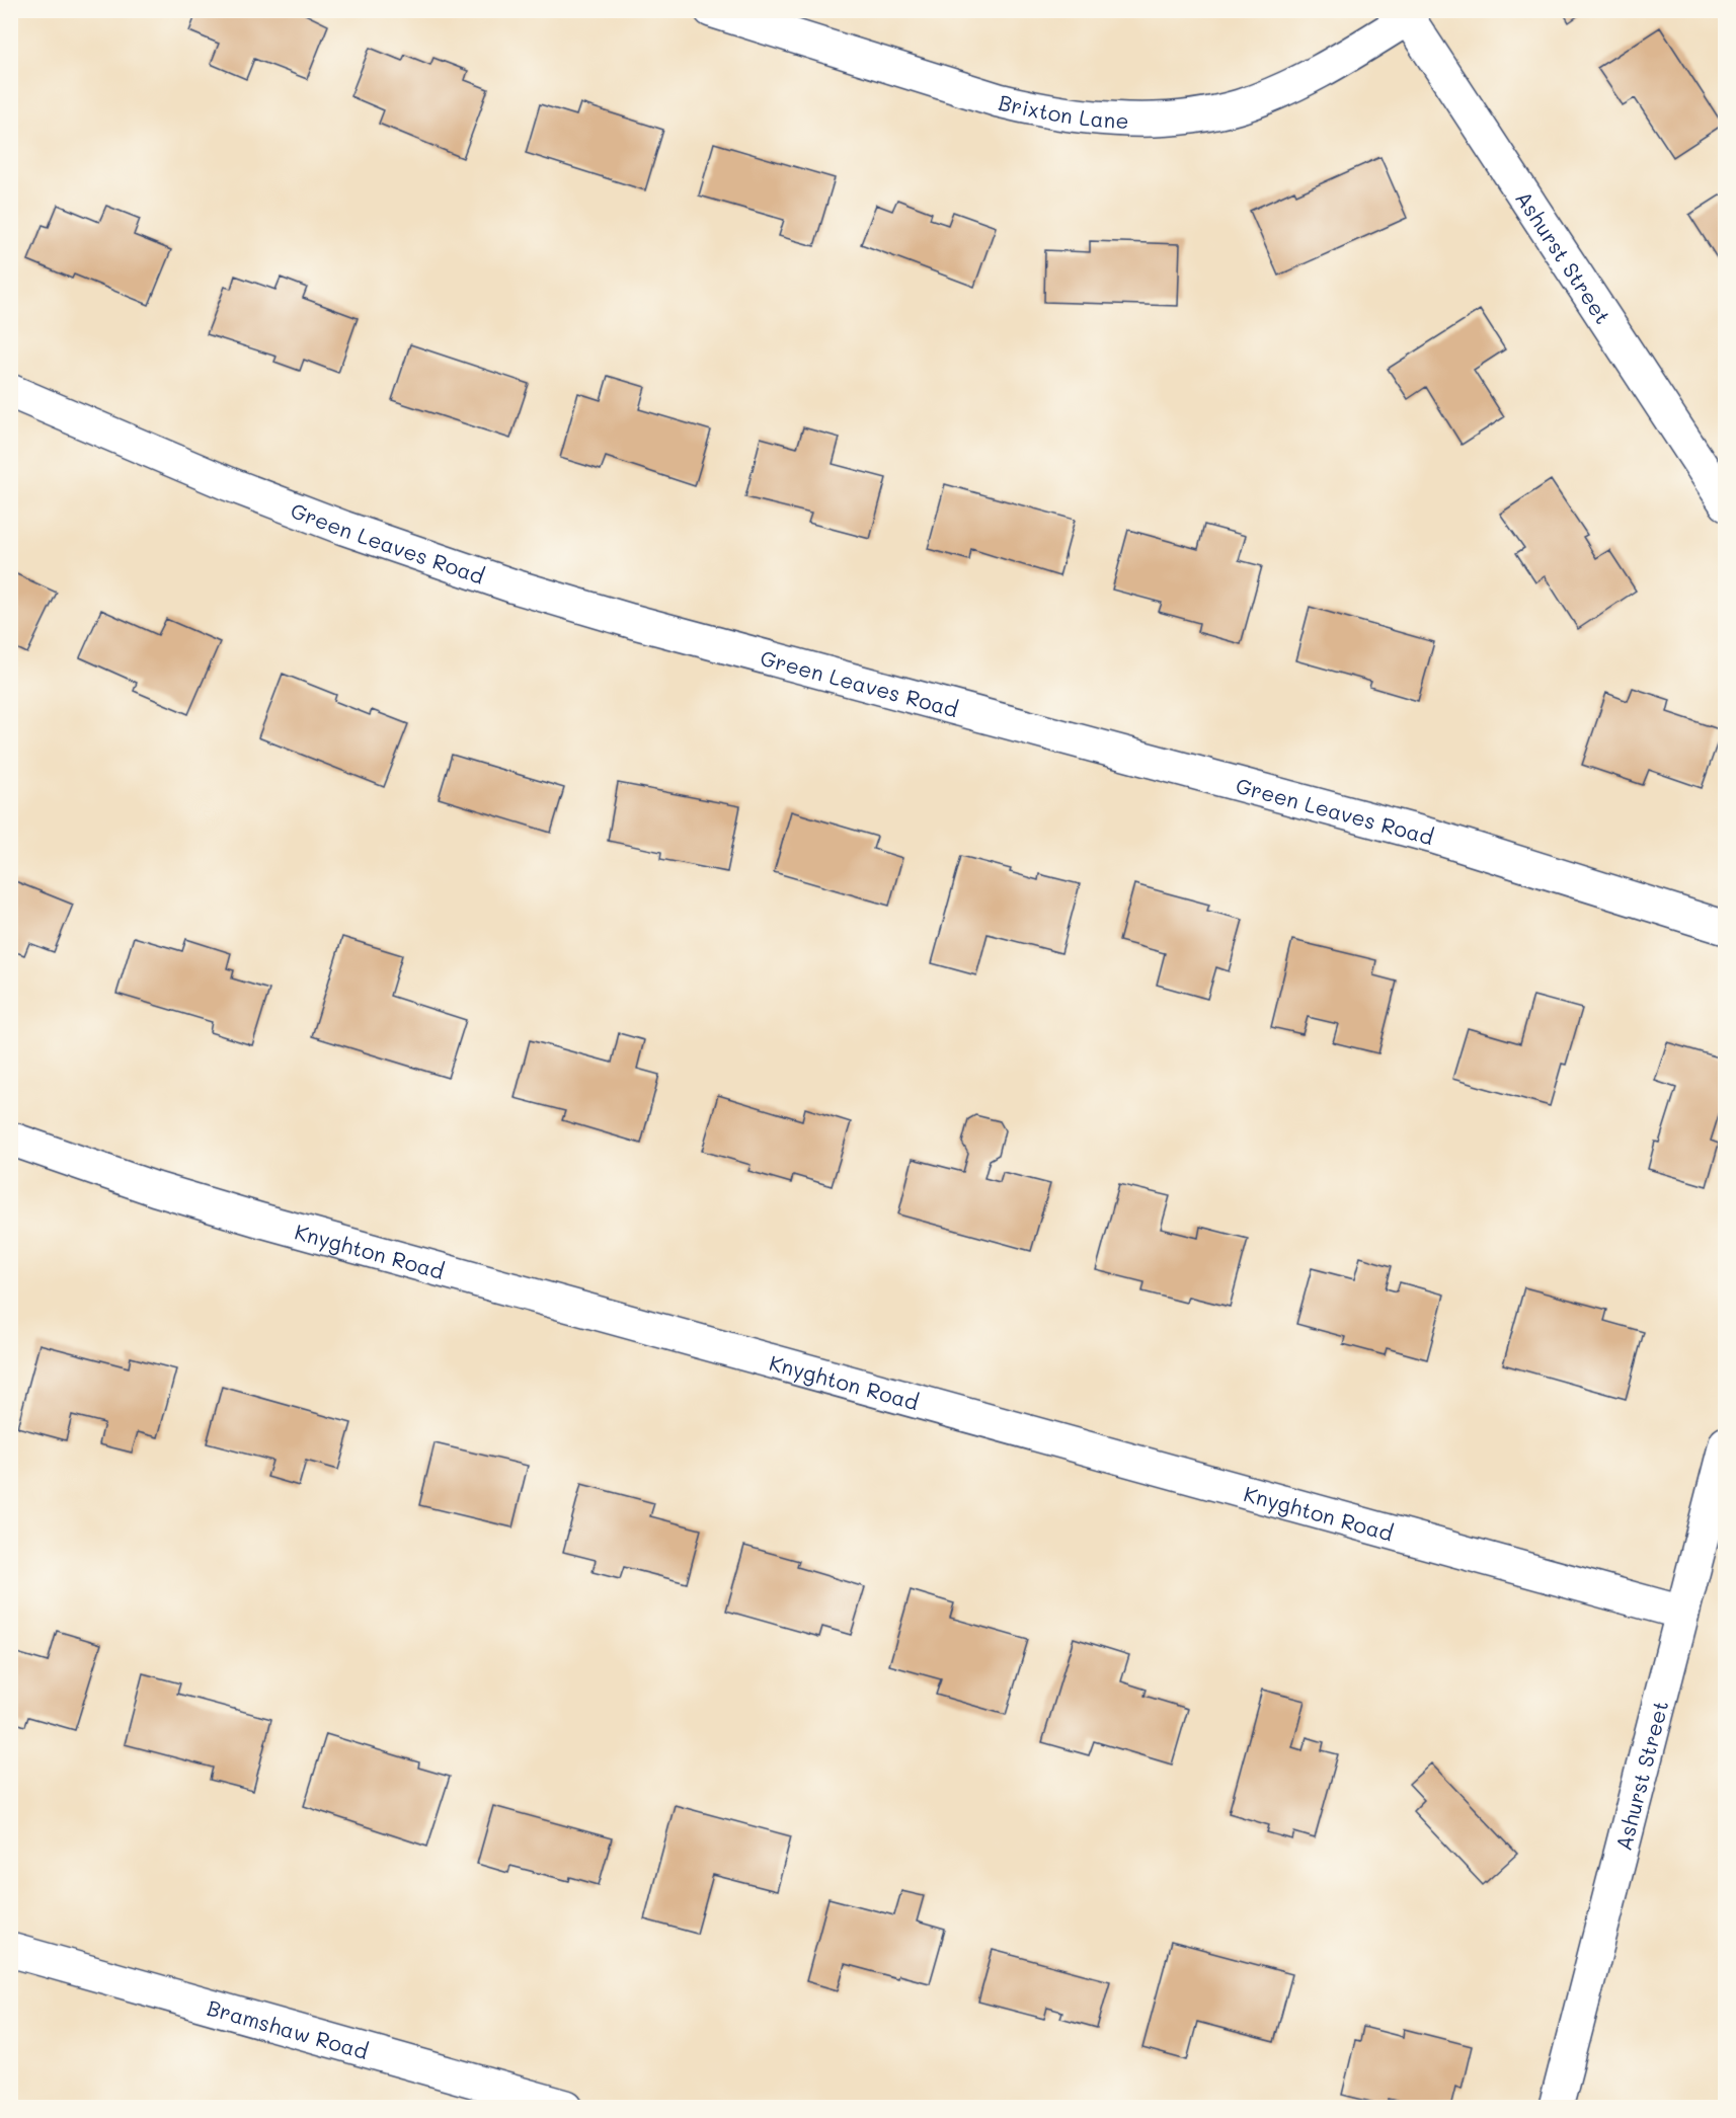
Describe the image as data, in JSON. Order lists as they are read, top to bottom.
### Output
{
  "streets": {
    "street": [
      "Brixton Lane",
      "Ashurst Street",
      "Green Leaves Road",
      "Knyghton Road",
      "Bramshaw Road"
    ]
  },
  "crossings": [
    ["Brixton Lane", "Ashurst Street"],
    ["Ashurst Street", "Knyghton Road"]
  ]
}
